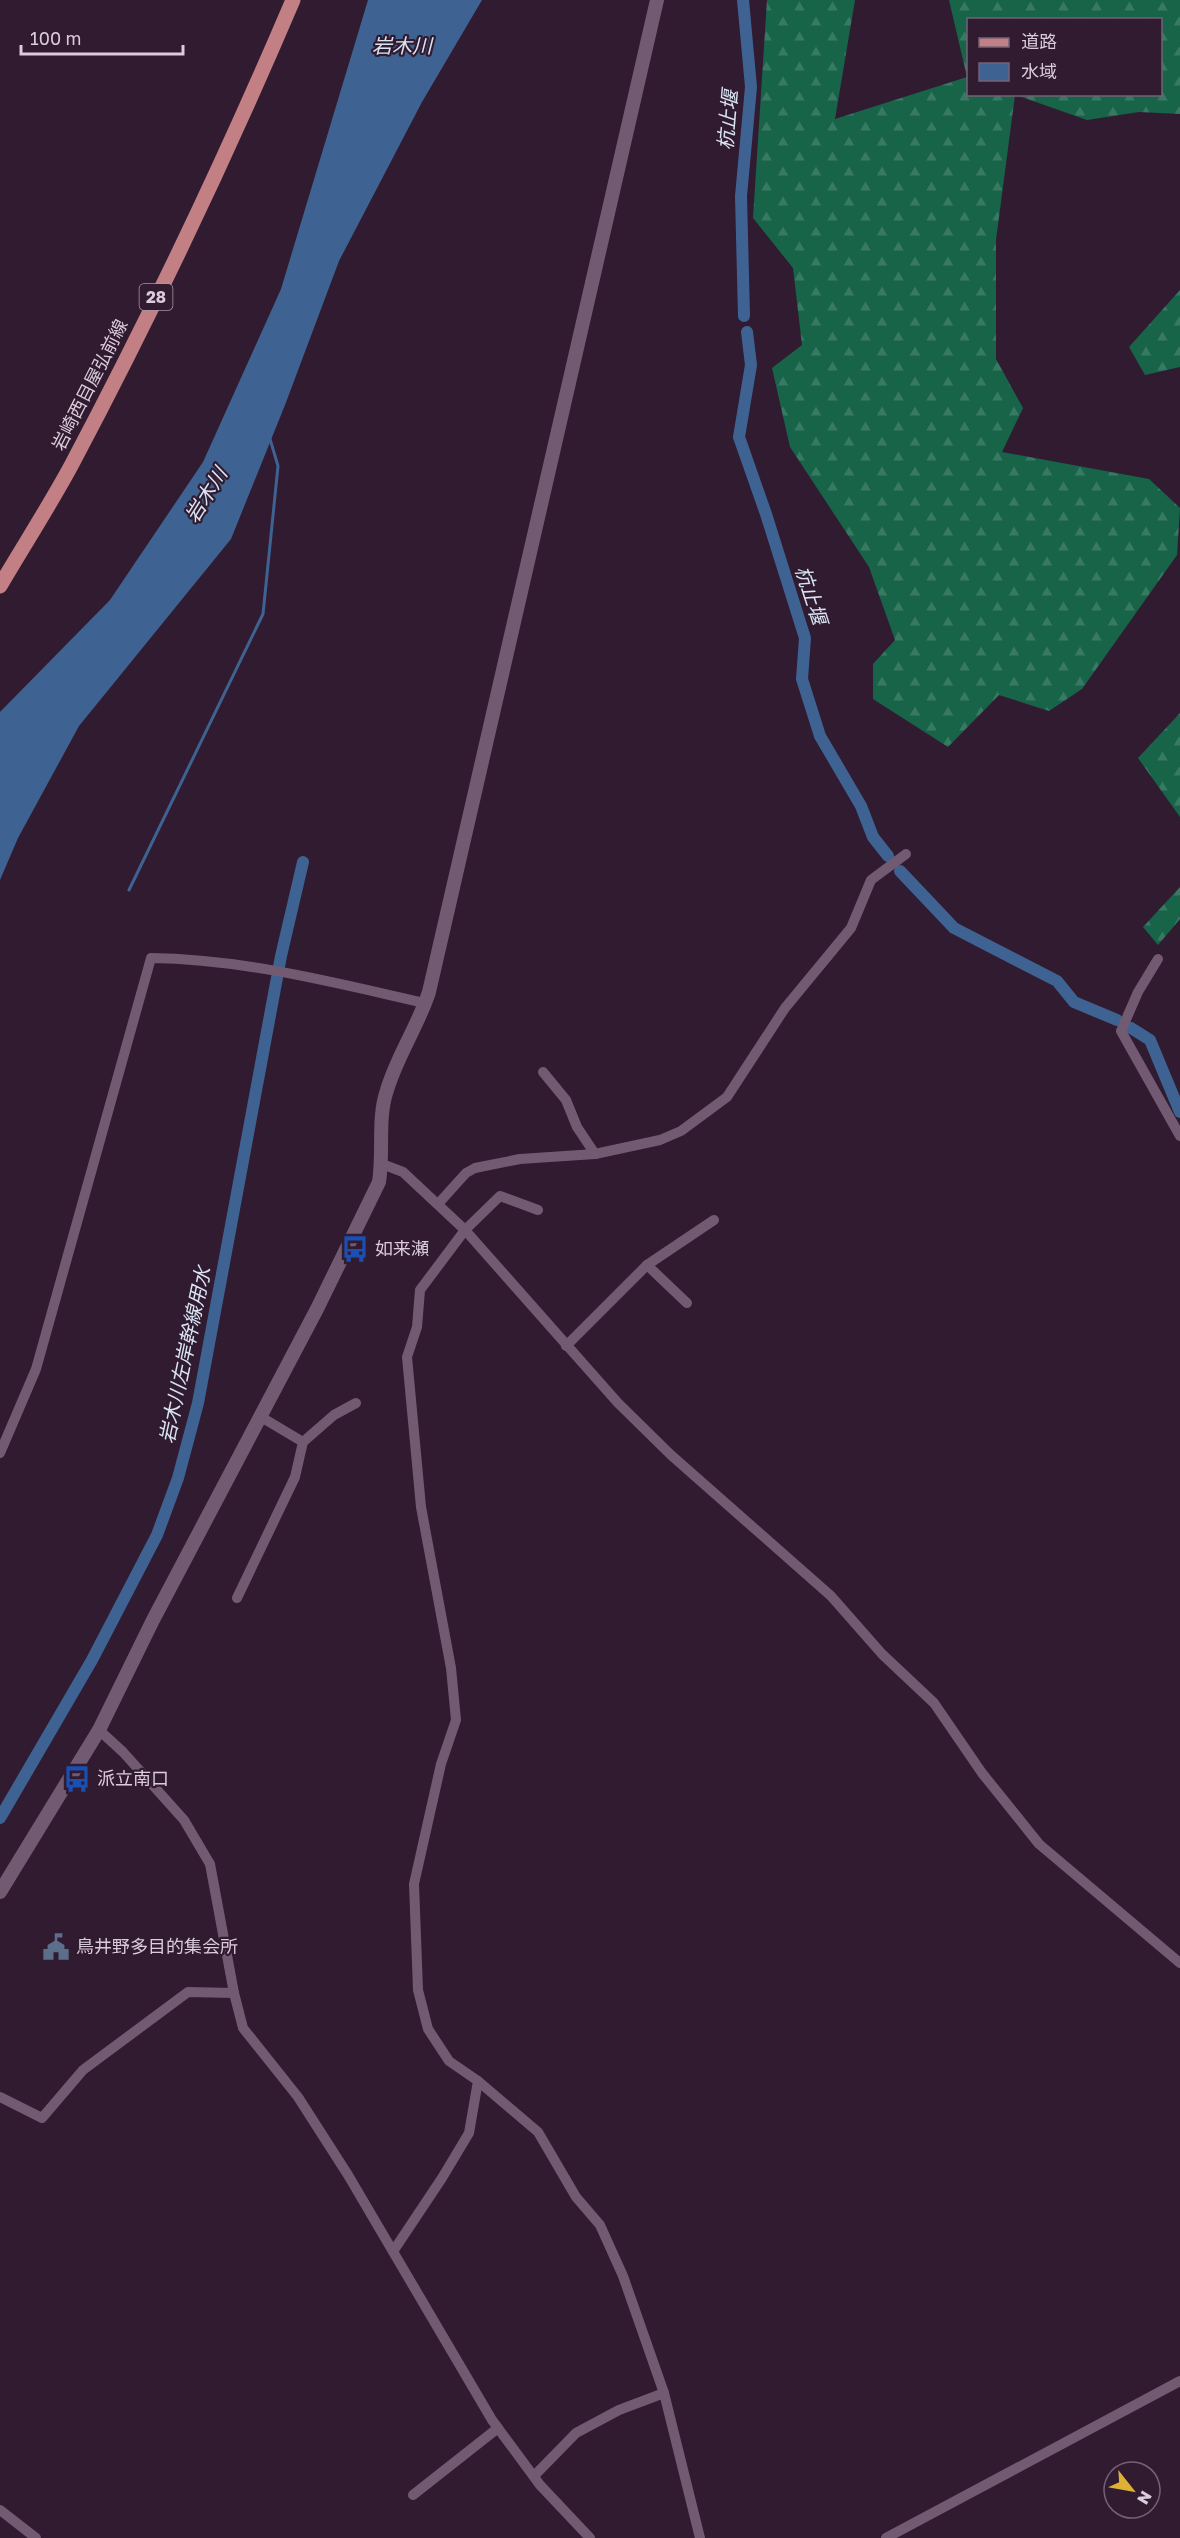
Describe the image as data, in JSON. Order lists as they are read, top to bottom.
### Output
{
  "streets": {
    "main road": ["28", "岩崎西目屋弘前線"]
  },
  "water": ["岩木川", "杭止堰", "岩木川左岸幹線用水"],
  "places": {
    "bus stop": ["如来瀬", "派立南口"],
    "public building": ["鳥井野多目的集会所"]
  },
  "legend": ["道路", "水域"],
  "scale_bar": "100 m",
  "north": "bottom right"
}
